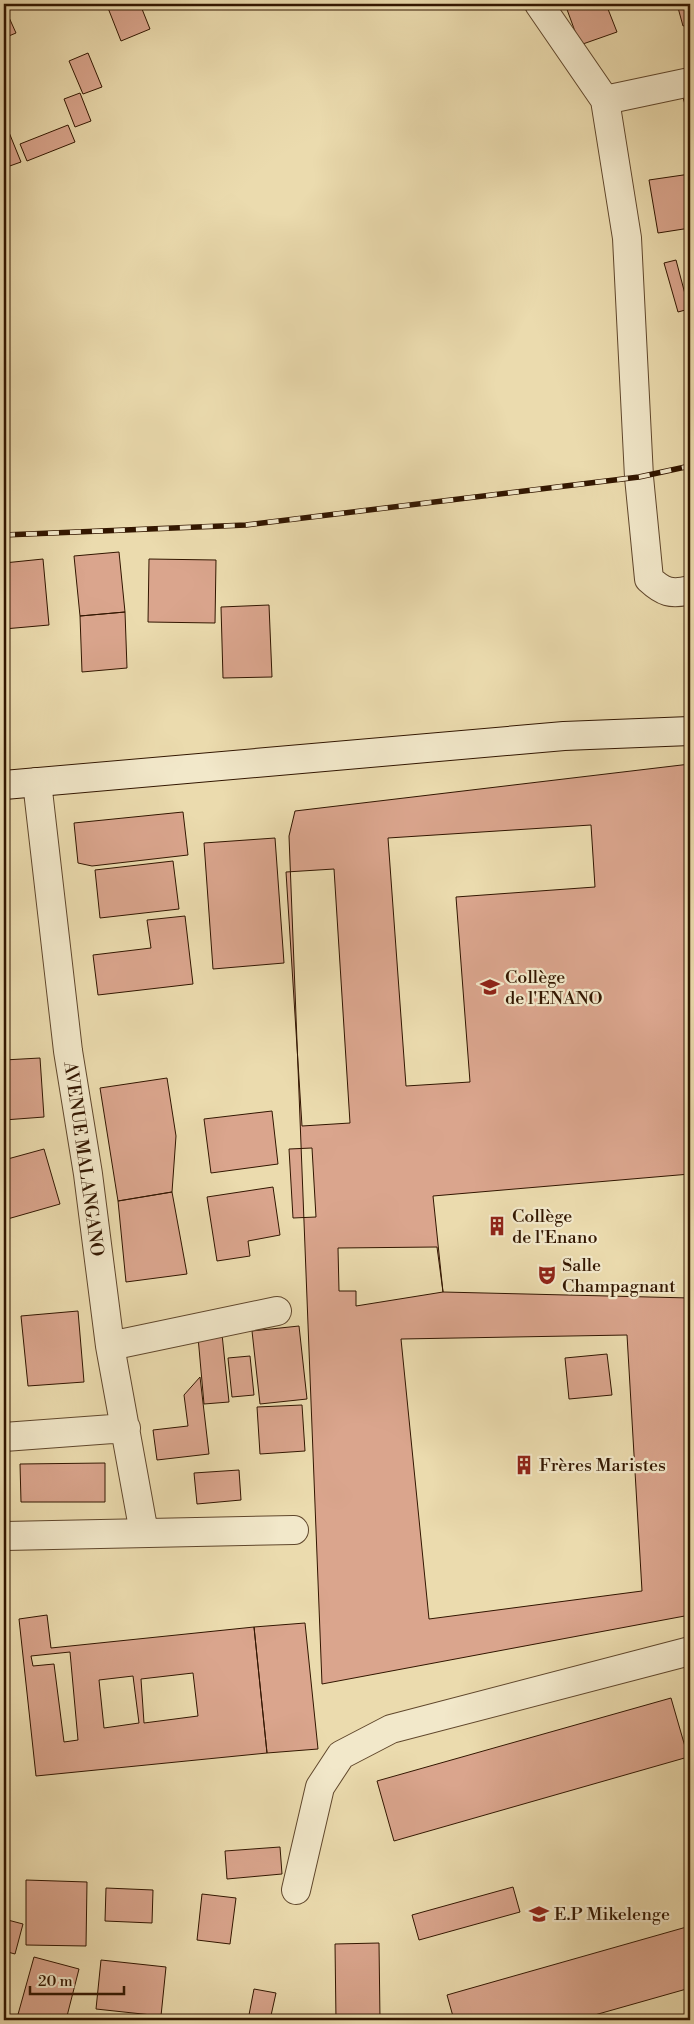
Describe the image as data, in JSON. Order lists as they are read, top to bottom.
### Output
{
  "streets": {
    "street": ["AVENUE MALANGANO"]
  },
  "places": {
    "school or university": ["Collège de l'ENANO", "E.P Mikelenge"],
    "building": ["Collège de l'Enano", "Frères Maristes"],
    "theatre": ["Salle Champagnant"]
  },
  "scale_bar": "20 m"
}
